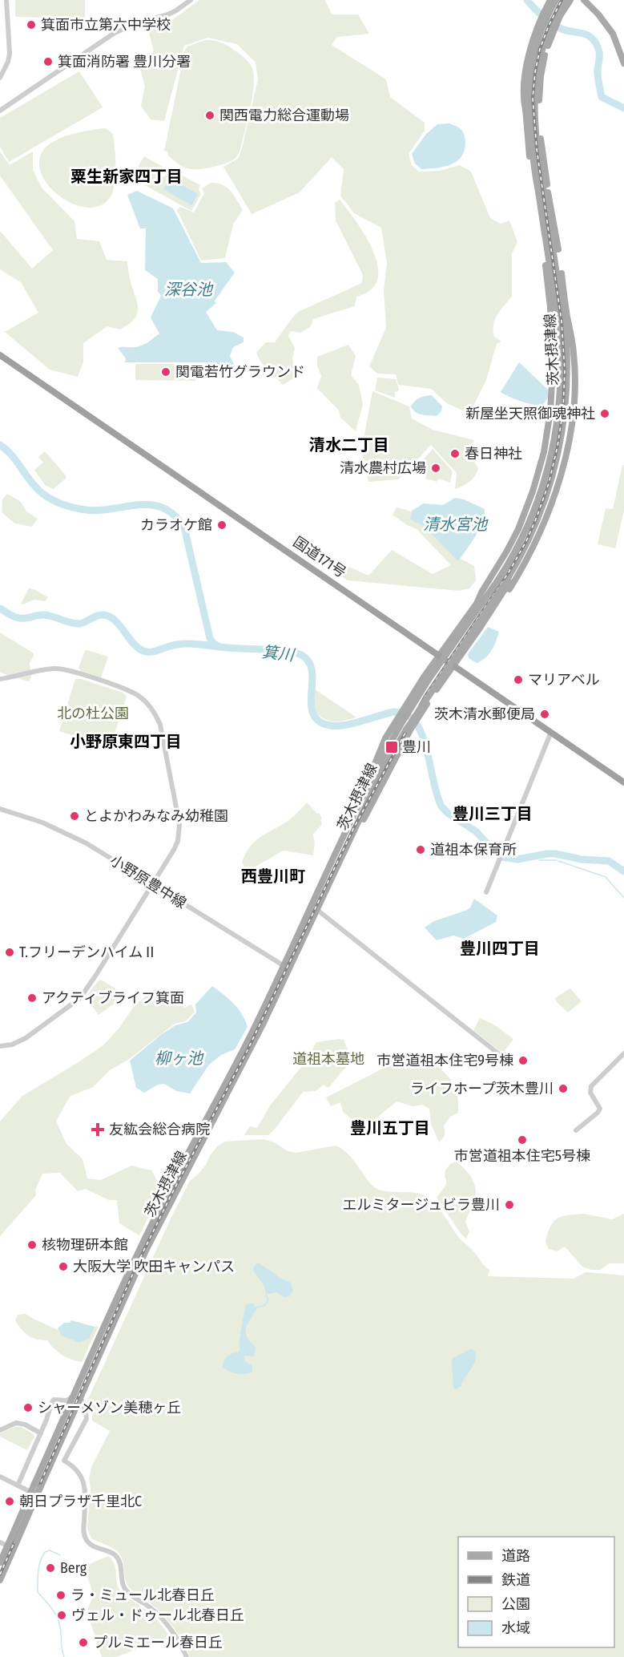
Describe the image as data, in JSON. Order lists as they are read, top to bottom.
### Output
{
  "streets": {
    "highway": ["国道171号"],
    "main road": ["茨木摂津線"],
    "street": ["小野原豊中線"]
  },
  "crossings": [
    ["茨木摂津線", "小野原豊中線"]
  ],
  "districts": [
    "粟生新家四丁目",
    "清水二丁目",
    "小野原東四丁目",
    "豊川三丁目",
    "西豊川町",
    "豊川四丁目",
    "豊川五丁目"
  ],
  "water": [
    "深谷池",
    "清水宮池",
    "箕川",
    "柳ヶ池"
  ],
  "parks": ["北の杜公園", "道祖本墓地"],
  "places": {
    "other": [
      "箕面市立第六中学校",
      "箕面消防署 豊川分署",
      "関西電力総合運動場",
      "関電若竹グラウンド",
      "新屋坐天照御魂神社",
      "春日神社",
      "清水農村広場",
      "カラオケ館",
      "マリアベル",
      "茨木清水郵便局",
      "とよかわみなみ幼稚園",
      "道祖本保育所",
      "T.フリーデンハイムⅡ",
      "アクティブライフ箕面",
      "市営道祖本住宅9号棟",
      "ライフホープ茨木豊川",
      "市営道祖本住宅5号棟",
      "エルミタージュビラ豊川",
      "核物理研本館",
      "大阪大学 吹田キャンパス",
      "シャーメゾン美穂ヶ丘",
      "朝日プラザ千里北C",
      "Berg",
      "ラ・ミュール北春日丘",
      "ヴェル・ドゥール北春日丘",
      "プルミエール春日丘"
    ],
    "transit": ["豊川"],
    "health": ["友紘会総合病院"]
  },
  "legend": [
    "道路",
    "鉄道",
    "公園",
    "水域"
  ]
}
